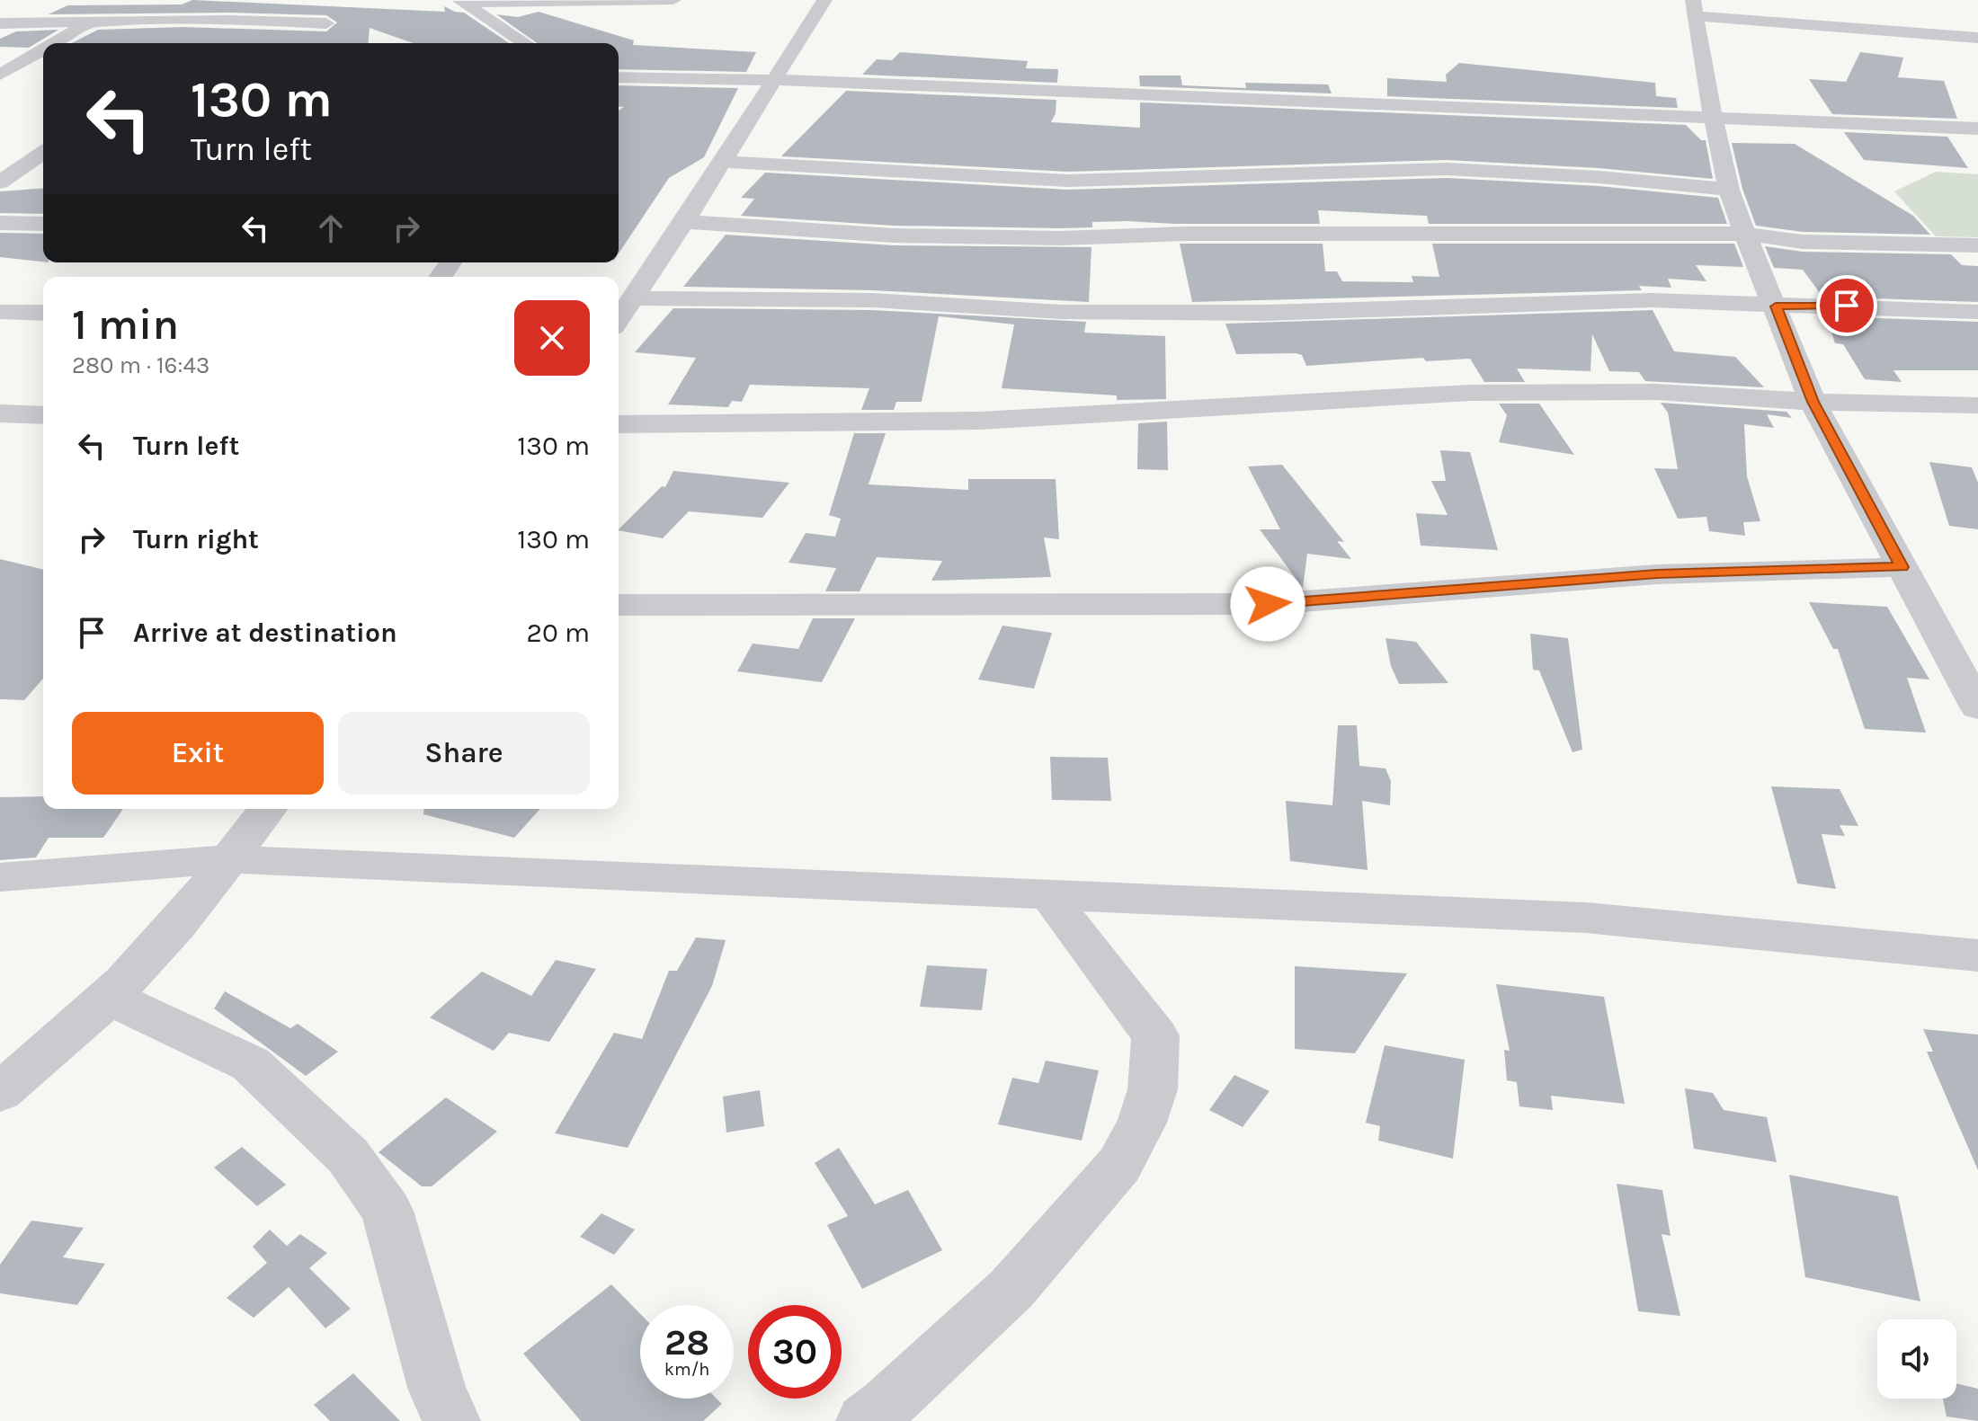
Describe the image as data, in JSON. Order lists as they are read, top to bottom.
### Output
{
  "page": {
    "turn": ["130 m", "Turn left"],
    "heading": ["1 min", "280 m · 16:43"],
    "list": [
      {
        "name": "Turn left",
        "value": "130 m"
      },
      {
        "name": "Turn right",
        "value": "130 m"
      },
      {
        "name": "Arrive at destination",
        "value": "20 m"
      }
    ],
    "buttons": ["Exit", "Share"],
    "speed": "28 km/h",
    "limit": "30"
  }
}
